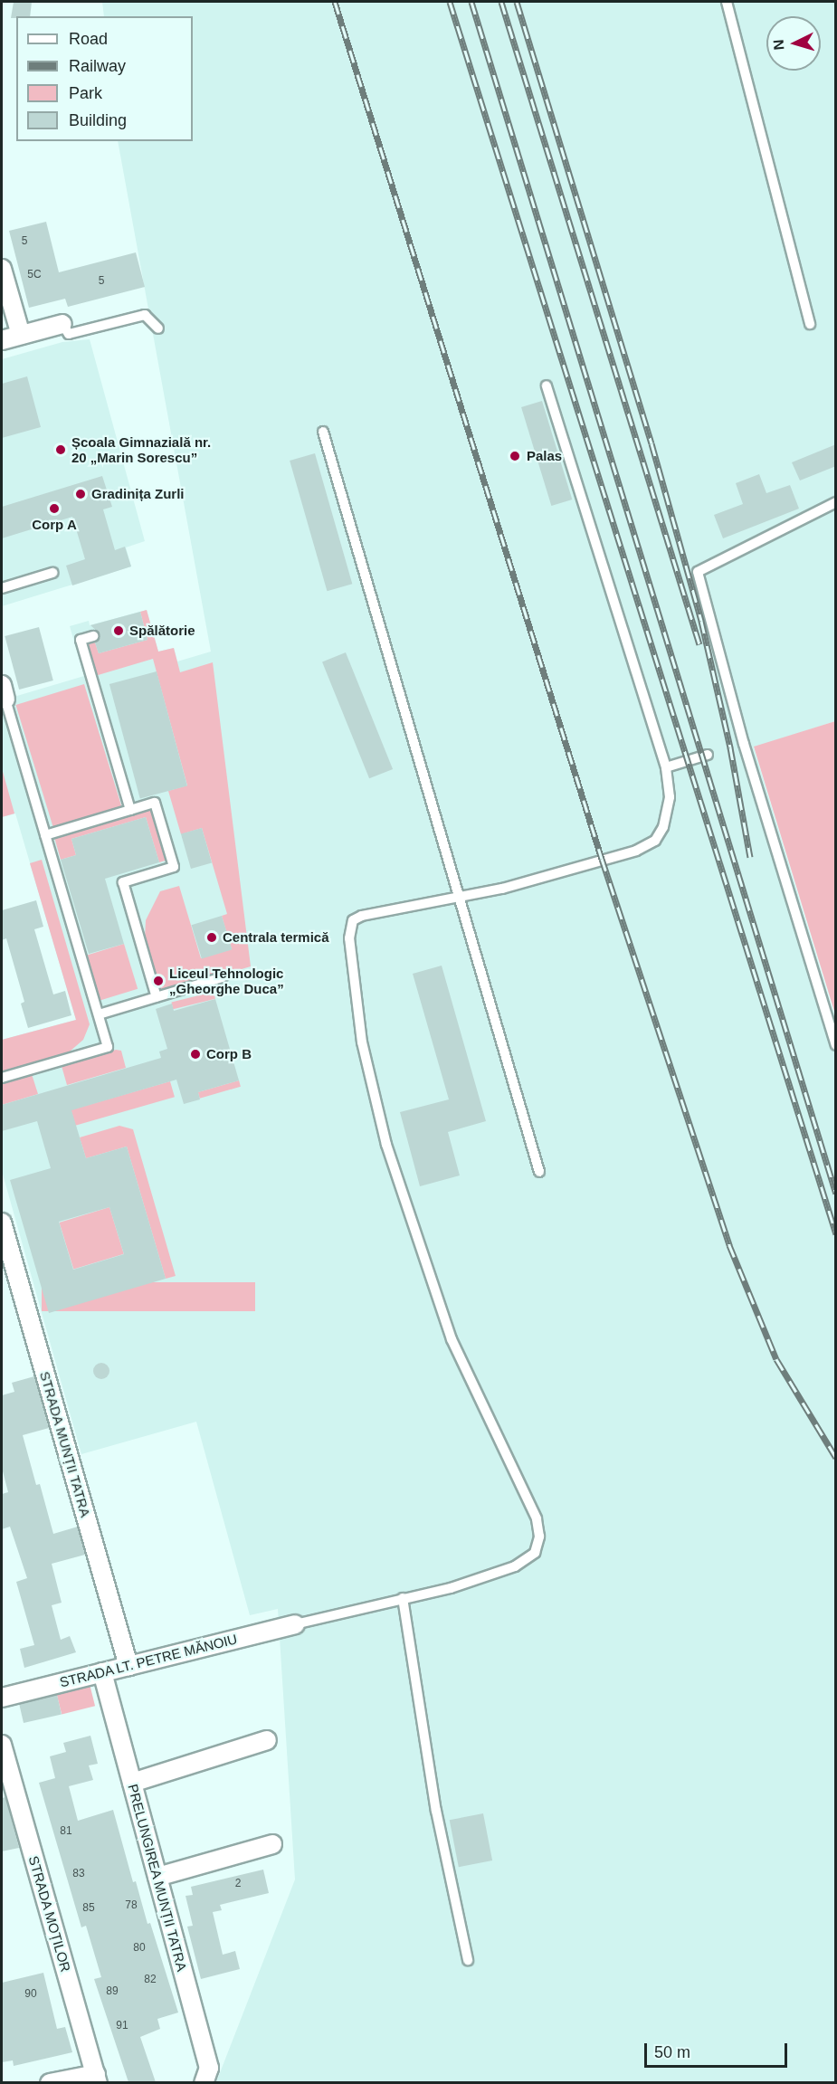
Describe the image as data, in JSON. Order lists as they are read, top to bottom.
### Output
{
  "streets": {
    "street": [
      "STRADA MUNȚII TATRA",
      "STRADA LT. PETRE MĂNOIU",
      "PRELUNGIREA MUNȚII TATRA",
      "STRADA MOȚILOR"
    ]
  },
  "crossings": [
    ["STRADA MUNȚII TATRA", "STRADA LT. PETRE MĂNOIU"],
    ["STRADA LT. PETRE MĂNOIU", "PRELUNGIREA MUNȚII TATRA"]
  ],
  "places": [
    "Școala Gimnazială nr. 20 „Marin Sorescu”",
    "Palas",
    "Gradinița Zurli",
    "Corp A",
    "Spălătorie",
    "Centrala termică",
    "Liceul Tehnologic „Gheorghe Duca”",
    "Corp B"
  ],
  "house_numbers": [
    "5",
    "5C",
    "5",
    "81",
    "83",
    "2",
    "78",
    "85",
    "80",
    "82",
    "89",
    "90",
    "91"
  ],
  "legend": [
    "Road",
    "Railway",
    "Park",
    "Building"
  ],
  "scale_bar": "50 m",
  "north": "left"
}
